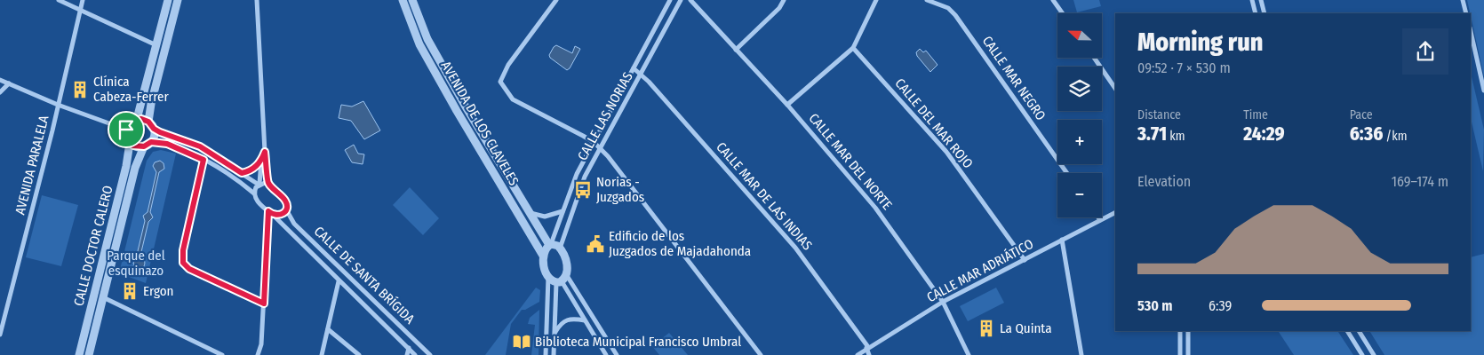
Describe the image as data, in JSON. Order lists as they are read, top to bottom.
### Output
{
  "streets": {
    "street": [
      "CALLE MAR NEGRO",
      "CALLE LAS NORIAS",
      "AVENIDA DE LOS CLAVELES",
      "CALLE DEL MAR ROJO",
      "CALLE MAR DEL NORTE",
      "AVENIDA PARALELA",
      "CALLE MAR DE LAS INDIAS",
      "CALLE DOCTOR CALERO",
      "CALLE MAR ADRIÁTICO",
      "CALLE DE SANTA BRÍGIDA"
    ]
  },
  "crossings": [
    ["CALLE LAS NORIAS", "AVENIDA DE LOS CLAVELES"],
    ["CALLE LAS NORIAS", "CALLE MAR DE LAS INDIAS"],
    ["CALLE DEL MAR ROJO", "CALLE MAR ADRIÁTICO"],
    ["CALLE MAR DEL NORTE", "CALLE MAR ADRIÁTICO"],
    ["CALLE MAR DE LAS INDIAS", "CALLE MAR ADRIÁTICO"],
    ["CALLE DOCTOR CALERO", "CALLE DE SANTA BRÍGIDA"]
  ],
  "parks": ["Parque del esquinazo"],
  "places": {
    "building": ["Clínica Cabeza-Ferrer", "Ergon", "La Quinta"],
    "bus stop": ["Norias - Juzgados"],
    "public building": ["Edificio de los Juzgados de Majadahonda"],
    "library": ["Biblioteca Municipal Francisco Umbral"]
  },
  "north": "left",
  "page": {
    "map_buttons": ["+", "−"],
    "heading": ["Morning run", "09:52 · 7 × 530 m"],
    "stats": [
      ["Distance", "3.71 km"],
      ["Time", "24:29"],
      ["Pace", "6:36 /km"]
    ],
    "chart": ["Elevation", "169–174 m"],
    "list": [
      {
        "name": "530 m",
        "note": "6:39"
      }
    ]
  }
}
